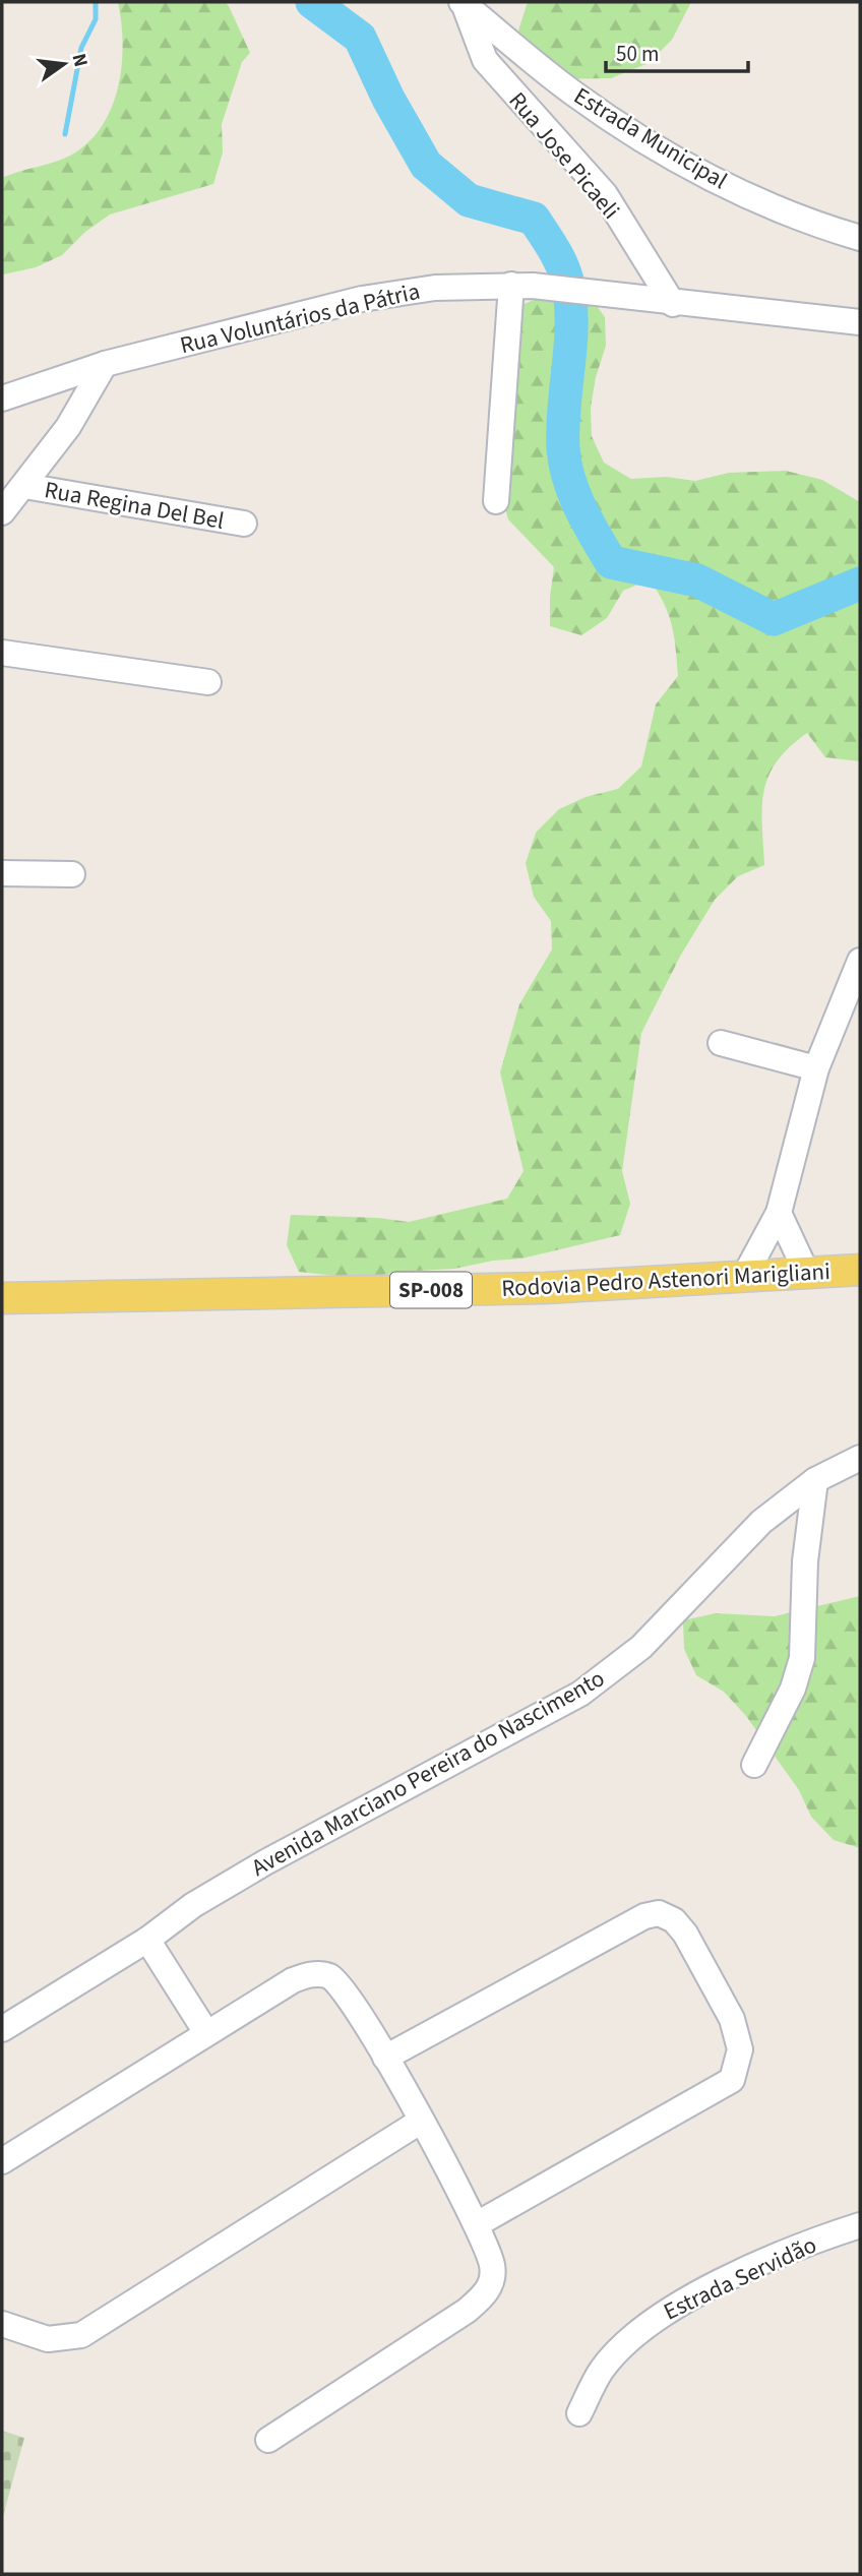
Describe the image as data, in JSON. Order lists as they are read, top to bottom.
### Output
{
  "streets": {
    "main road": ["Rodovia Pedro Astenori Marigliani", "SP-008"],
    "street": [
      "Estrada Municipal",
      "Rua Jose Picaeli",
      "Rua Voluntários da Pátria",
      "Rua Regina Del Bel",
      "Avenida Marciano Pereira do Nascimento",
      "Estrada Servidão"
    ]
  },
  "crossings": [
    ["Estrada Municipal", "Rua Jose Picaeli"],
    ["Rua Jose Picaeli", "Rua Voluntários da Pátria"],
    ["Rua Voluntários da Pátria", "Rua Regina Del Bel"]
  ],
  "scale_bar": "50 m",
  "north": "right"
}
